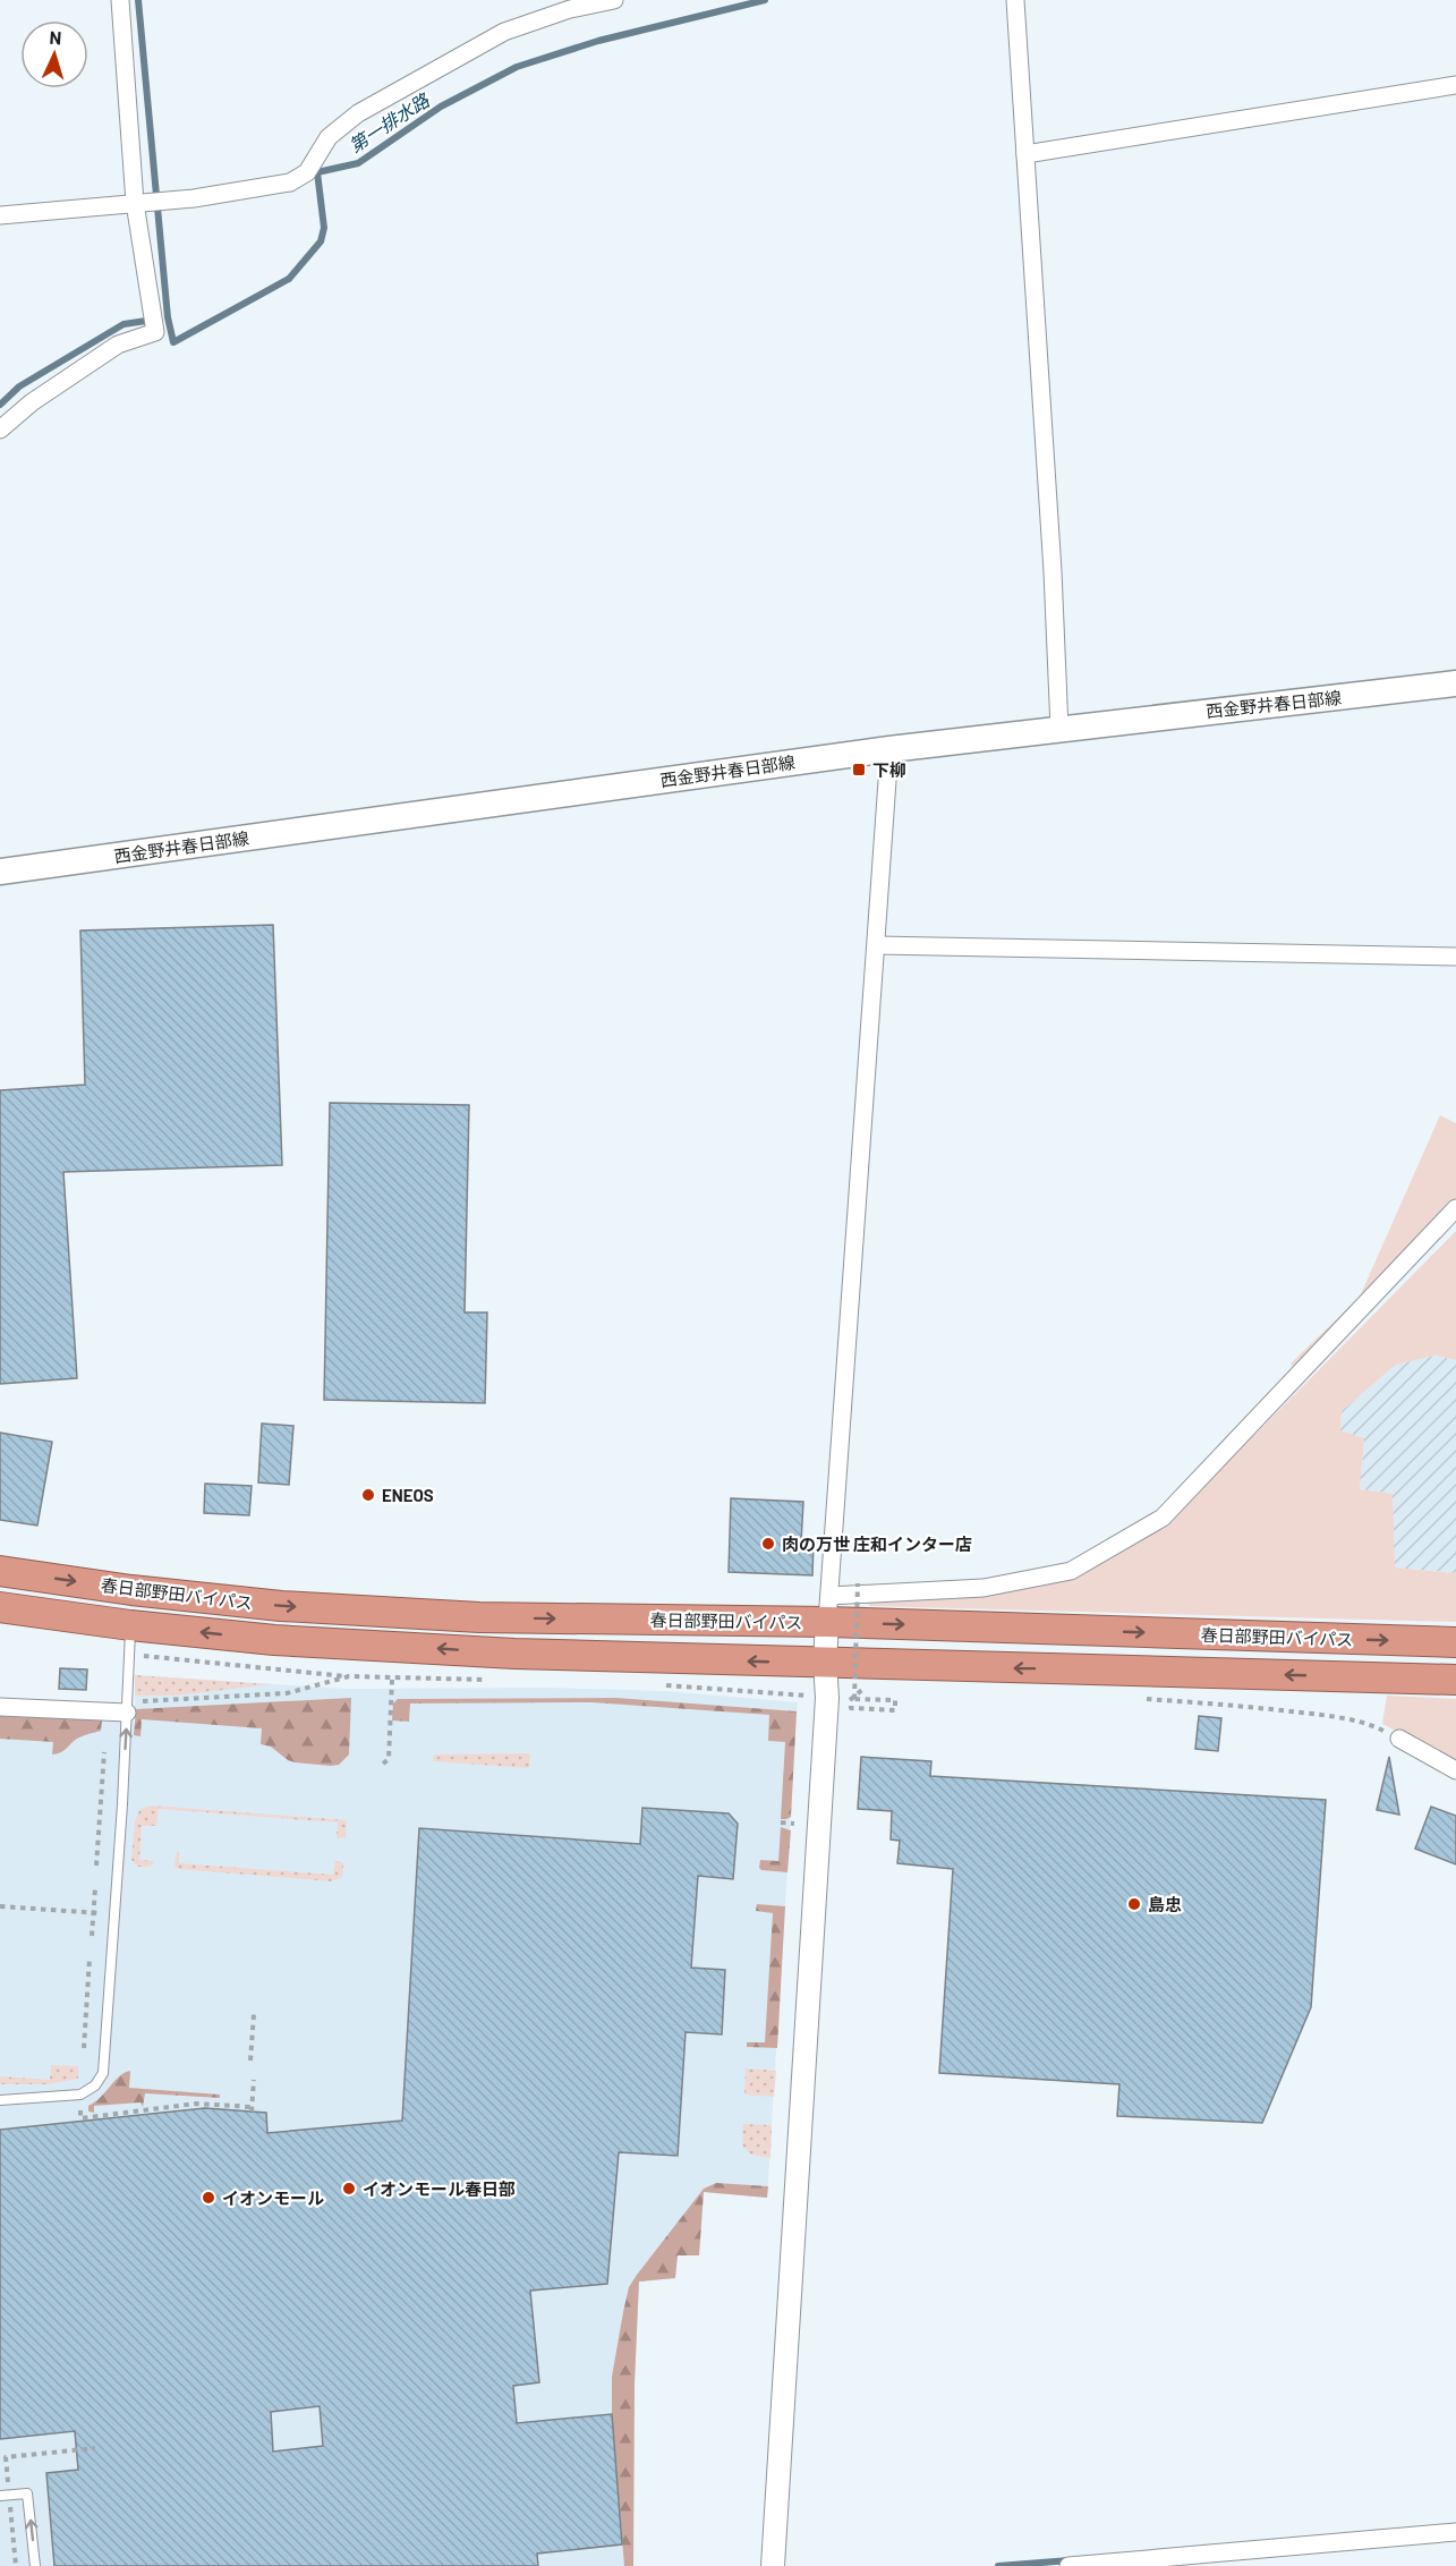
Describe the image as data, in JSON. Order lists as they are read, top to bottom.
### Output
{
  "streets": {
    "highway": ["春日部野田バイパス"],
    "main road": ["西金野井春日部線"]
  },
  "water": ["第一排水路"],
  "places": {
    "transit": ["下柳"],
    "other": [
      "ENEOS",
      "肉の万世 庄和インター店",
      "島忠",
      "イオンモール春日部",
      "イオンモール"
    ]
  },
  "north": "top"
}
